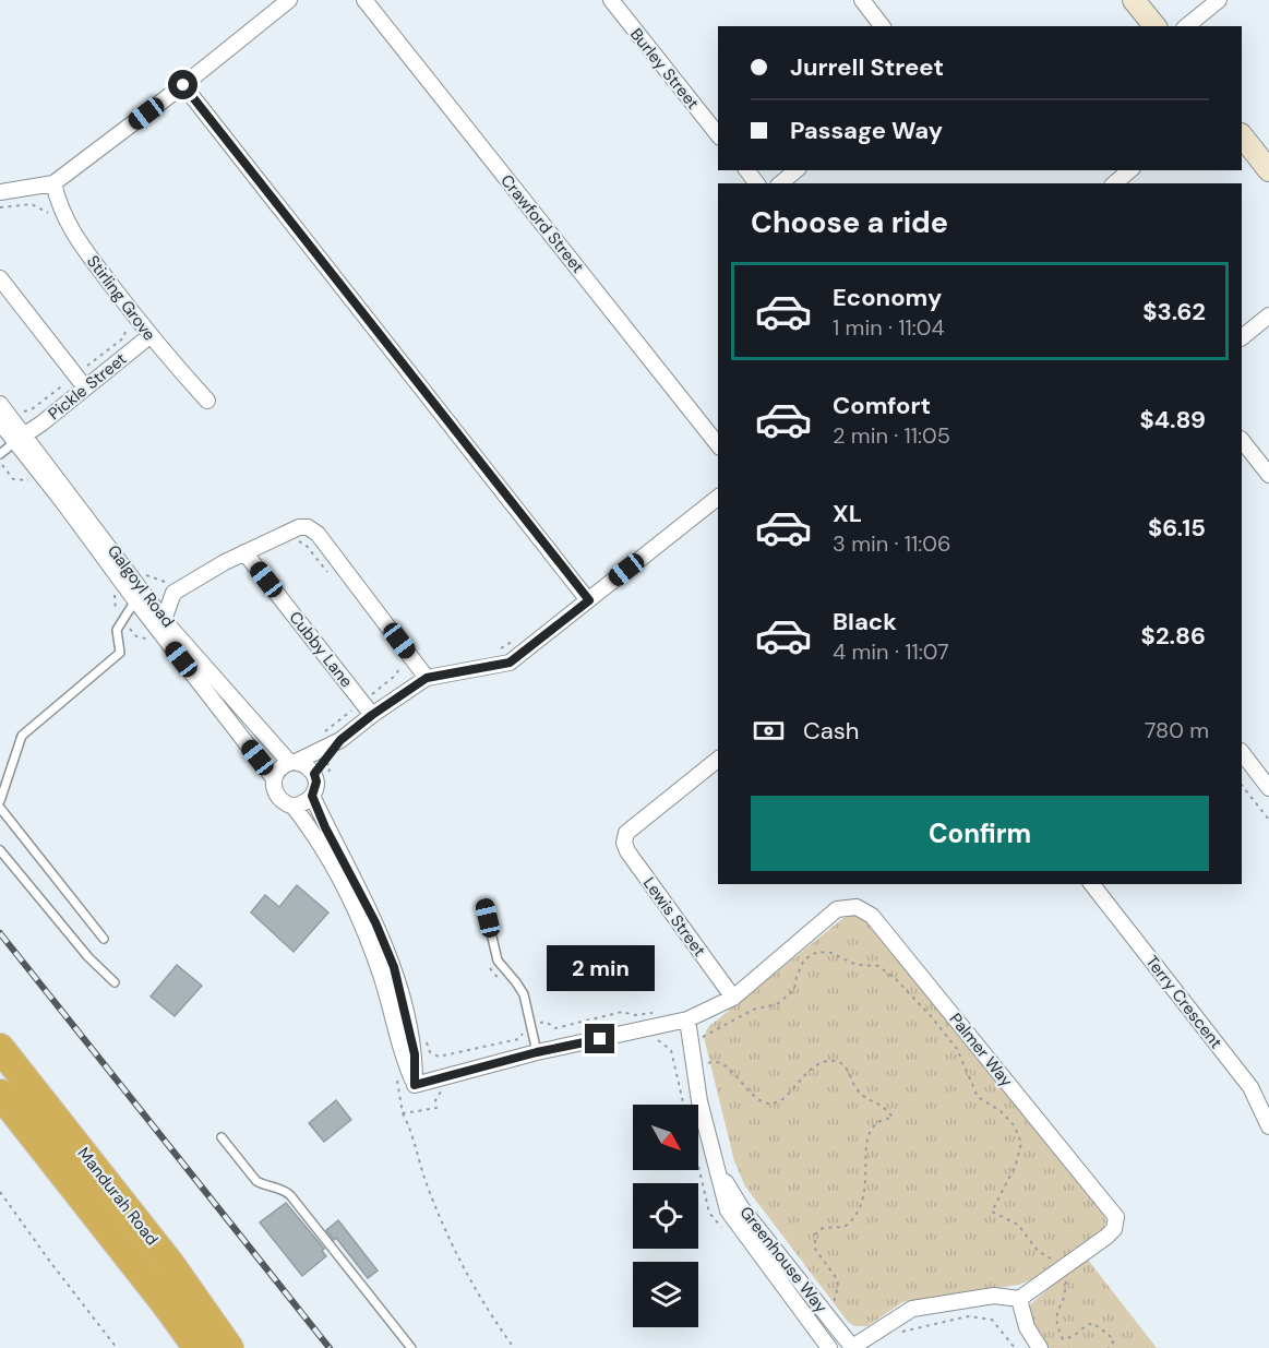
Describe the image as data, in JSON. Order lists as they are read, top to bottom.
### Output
{
  "streets": {
    "highway": ["Mandurah Road"],
    "street": [
      "Burley Street",
      "Crawford Street",
      "Stirling Grove",
      "Pickle Street",
      "Galgoyl Road",
      "Cubby Lane",
      "Lewis Street",
      "Terry Crescent",
      "Palmer Way",
      "Greenhouse Way"
    ]
  },
  "crossings": [
    ["Stirling Grove", "Pickle Street"],
    ["Pickle Street", "Galgoyl Road"],
    ["Lewis Street", "Palmer Way"],
    ["Palmer Way", "Greenhouse Way"]
  ],
  "north": "bottom right",
  "page": {
    "banner": ["Jurrell Street", "Passage Way"],
    "heading": "Choose a ride",
    "list": [
      {
        "name": "Economy",
        "note": "1 min · 11:04",
        "value": "$3.62"
      },
      {
        "name": "Comfort",
        "note": "2 min · 11:05",
        "value": "$4.89"
      },
      {
        "name": "XL",
        "note": "3 min · 11:06",
        "value": "$6.15"
      },
      {
        "name": "Black",
        "note": "4 min · 11:07",
        "value": "$2.86"
      }
    ],
    "pay": ["Cash", "780 m"],
    "buttons": "Confirm",
    "bubble": "2 min"
  }
}
